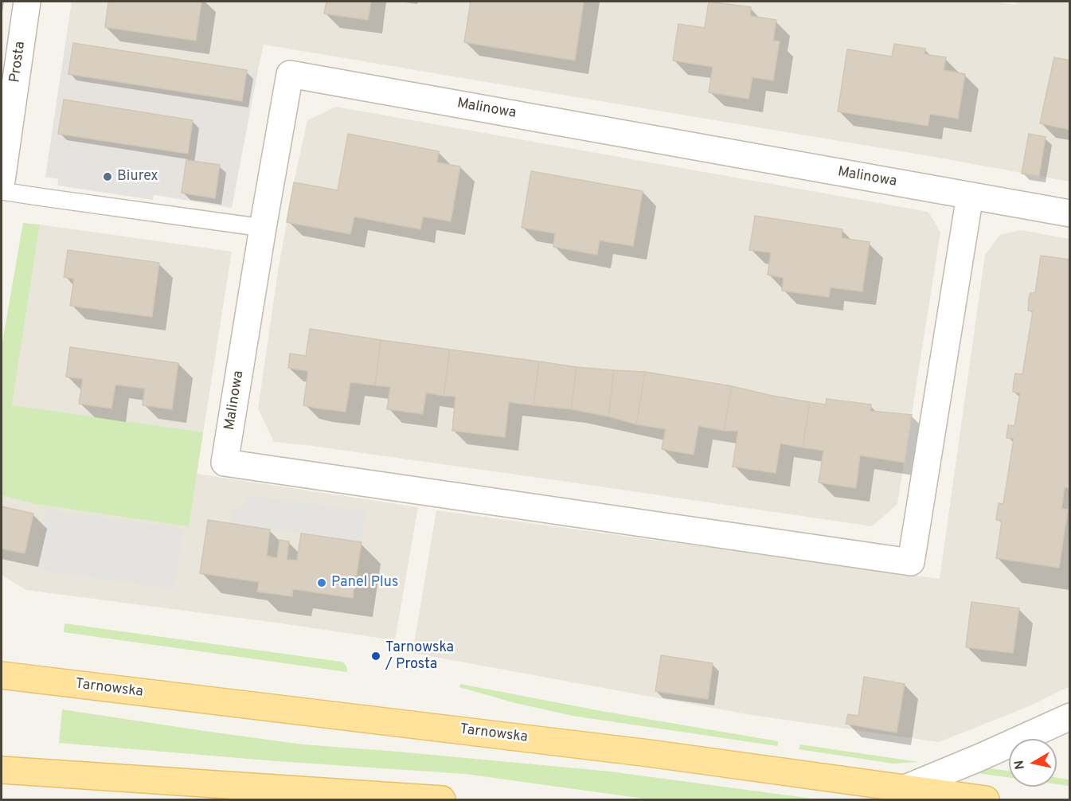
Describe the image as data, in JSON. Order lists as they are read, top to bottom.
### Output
{
  "streets": {
    "main road": ["Tarnowska"],
    "street": ["Prosta", "Malinowa"]
  },
  "places": ["Biurex", "Panel Plus", "Tarnowska / Prosta"],
  "north": "left"
}
